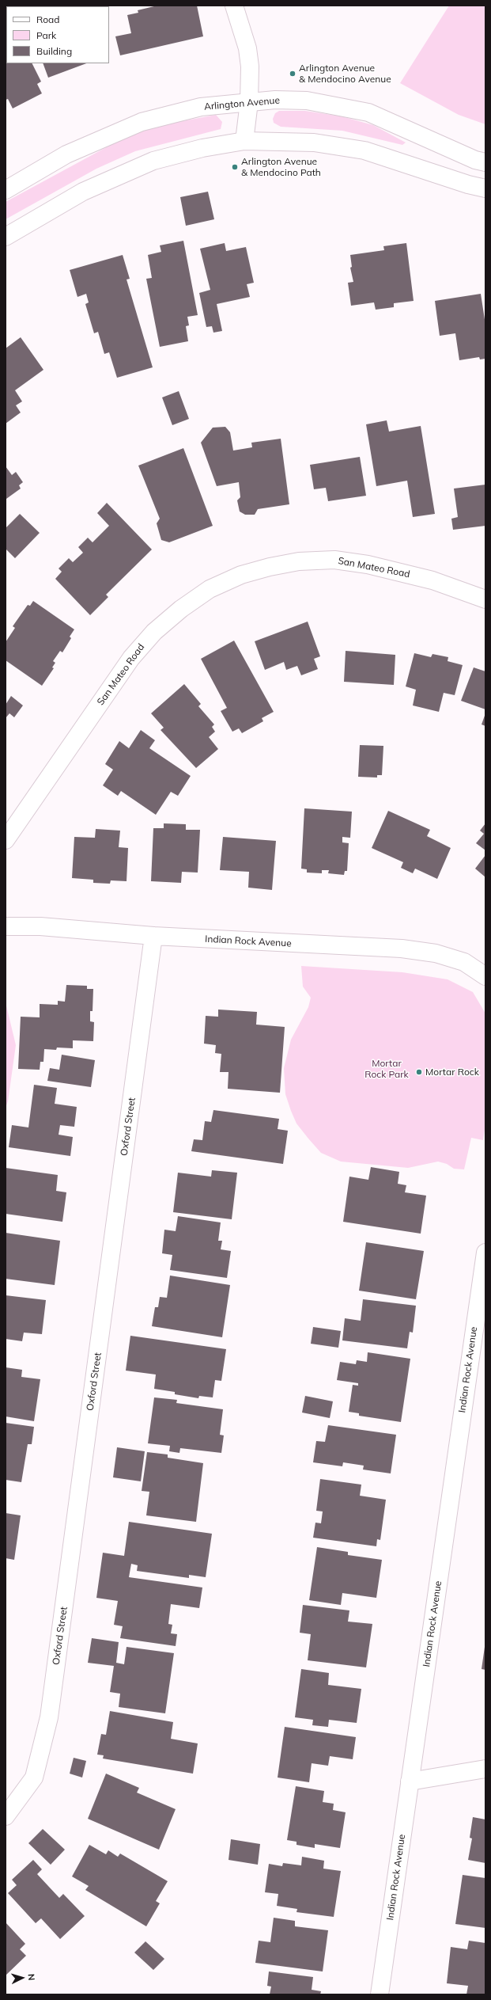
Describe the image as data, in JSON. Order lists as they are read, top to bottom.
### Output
{
  "streets": {
    "street": [
      "Arlington Avenue",
      "San Mateo Road",
      "Indian Rock Avenue",
      "Oxford Street"
    ]
  },
  "crossings": [
    ["Indian Rock Avenue", "Oxford Street"]
  ],
  "parks": ["Mortar Rock Park"],
  "places": ["Arlington Avenue & Mendocino Avenue", "Arlington Avenue & Mendocino Path", "Mortar Rock"],
  "legend": ["Road", "Park", "Building"],
  "north": "right"
}
